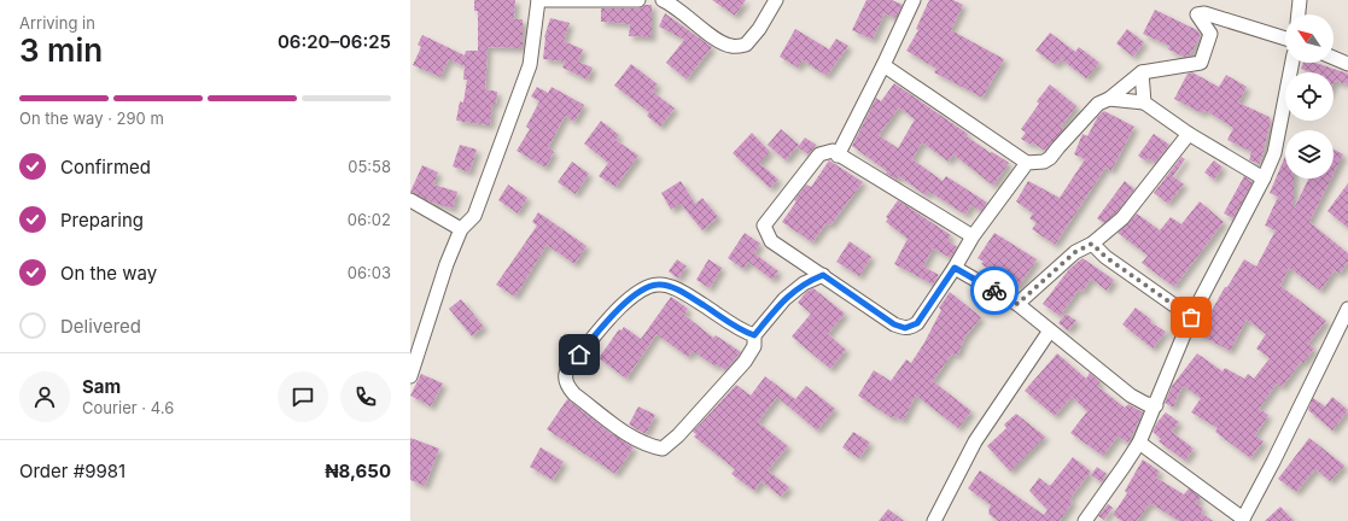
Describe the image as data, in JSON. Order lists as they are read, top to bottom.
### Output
{
  "north": "top left",
  "page": {
    "heading": ["3 min", "Arriving in", "06:20–06:25"],
    "panel": [
      "Sam",
      "Courier · 4.6",
      "Order #9981",
      "₦8,650"
    ],
    "bar": "On the way · 290 m",
    "list": [
      ["Confirmed", "05:58"],
      ["Preparing", "06:02"],
      ["On the way", "06:03"],
      "Delivered"
    ]
  }
}
